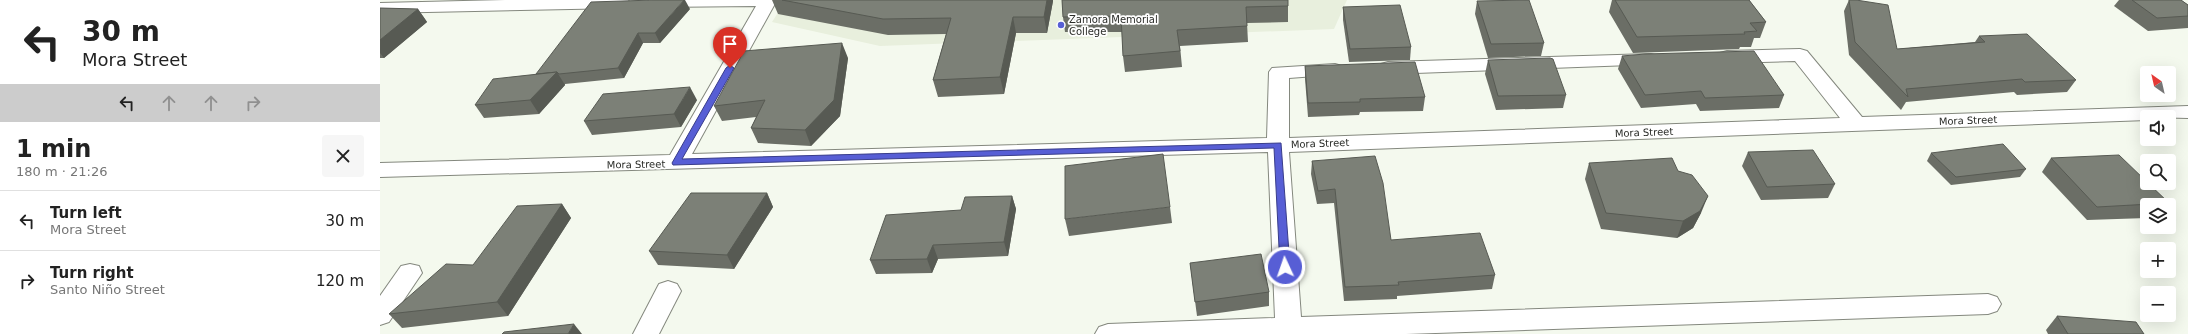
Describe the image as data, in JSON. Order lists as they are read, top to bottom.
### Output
{
  "streets": {
    "street": ["Mora Street"]
  },
  "places": ["Zamora Memorial College"],
  "north": "top left",
  "page": {
    "turn": ["30 m", "Mora Street"],
    "map_buttons": ["+", "−"],
    "heading": ["1 min", "180 m · 21:26"],
    "list": [
      {
        "name": "Turn left",
        "note": "Mora Street",
        "value": "30 m"
      },
      {
        "name": "Turn right",
        "note": "Santo Niño Street",
        "value": "120 m"
      }
    ]
  }
}
